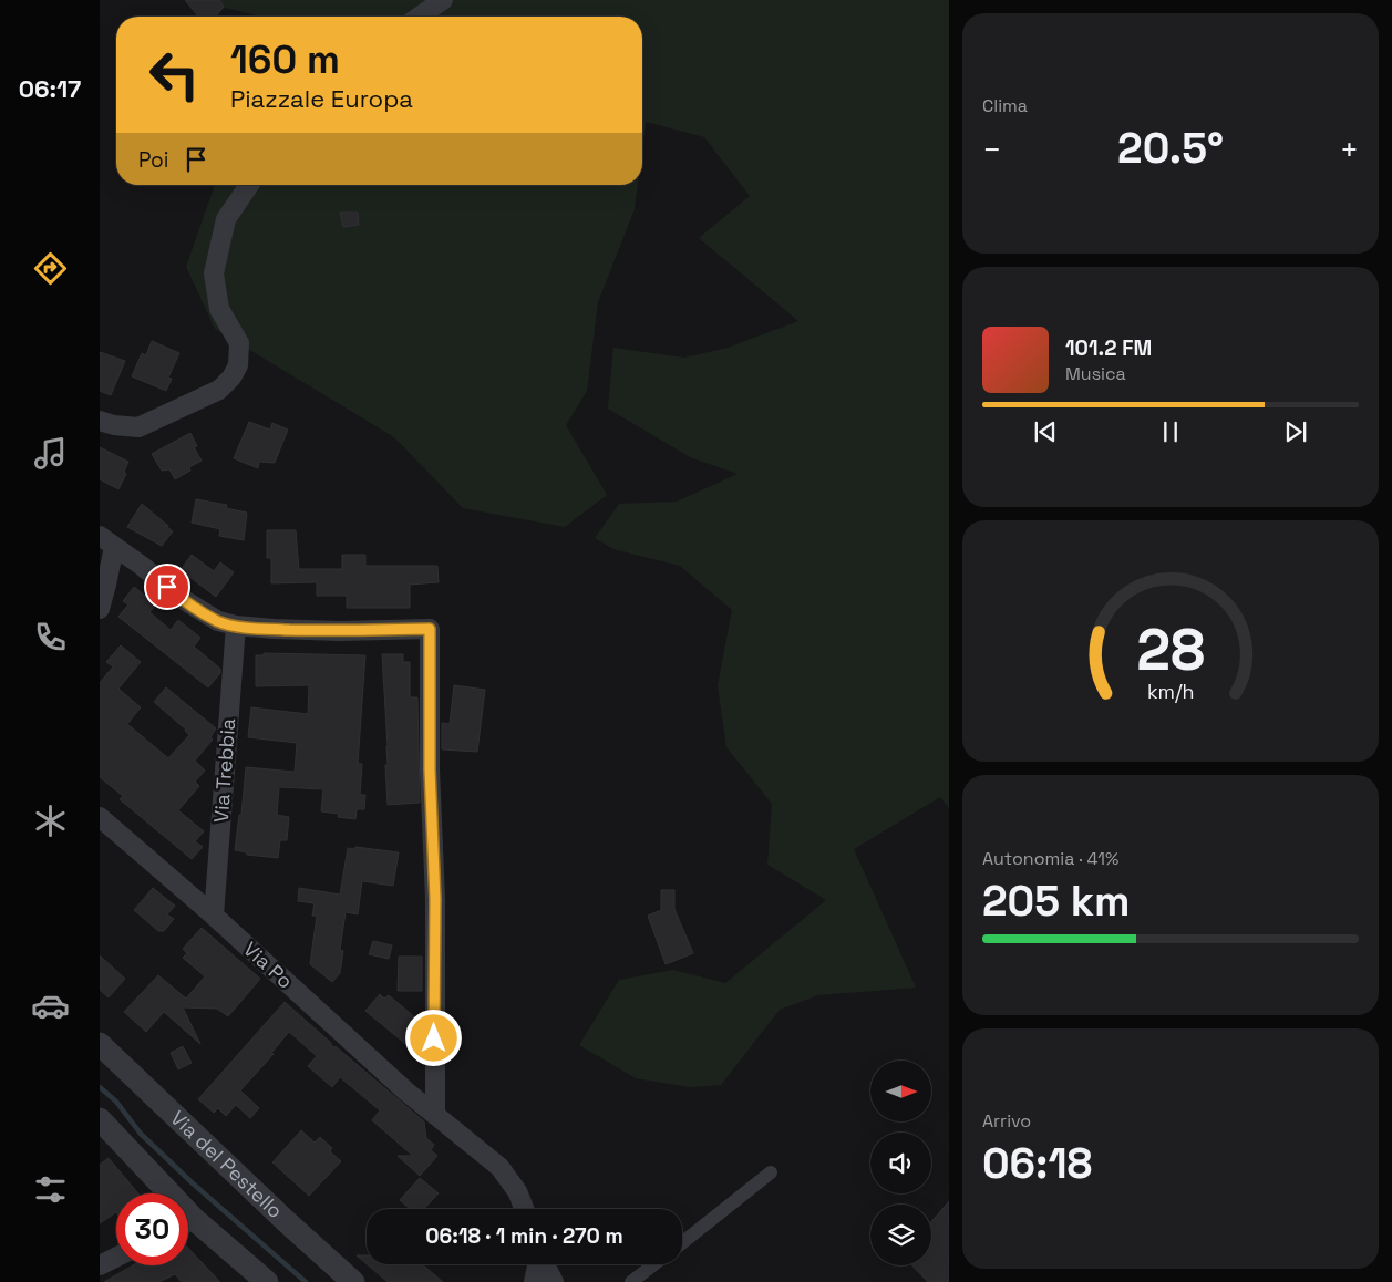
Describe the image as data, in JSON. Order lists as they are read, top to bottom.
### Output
{
  "streets": {
    "street": ["Via Trebbia", "Via Po", "Via del Pestello"]
  },
  "crossings": [
    ["Via Trebbia", "Via Po"]
  ],
  "north": "right",
  "page": {
    "tabs": "06:17",
    "tile": [
      "Clima",
      ["Autonomia · 41%", "205 km"],
      ["Arrivo", "06:18"]
    ],
    "turn": ["160 m", "Piazzale Europa"],
    "heat": ["−", "20.5°", "+"],
    "then": "Poi",
    "song": ["101.2 FM", "Musica"],
    "limit": "30",
    "trip": "06:18 · 1 min · 270 m",
    "gauge": ["28", "km/h"]
  }
}
